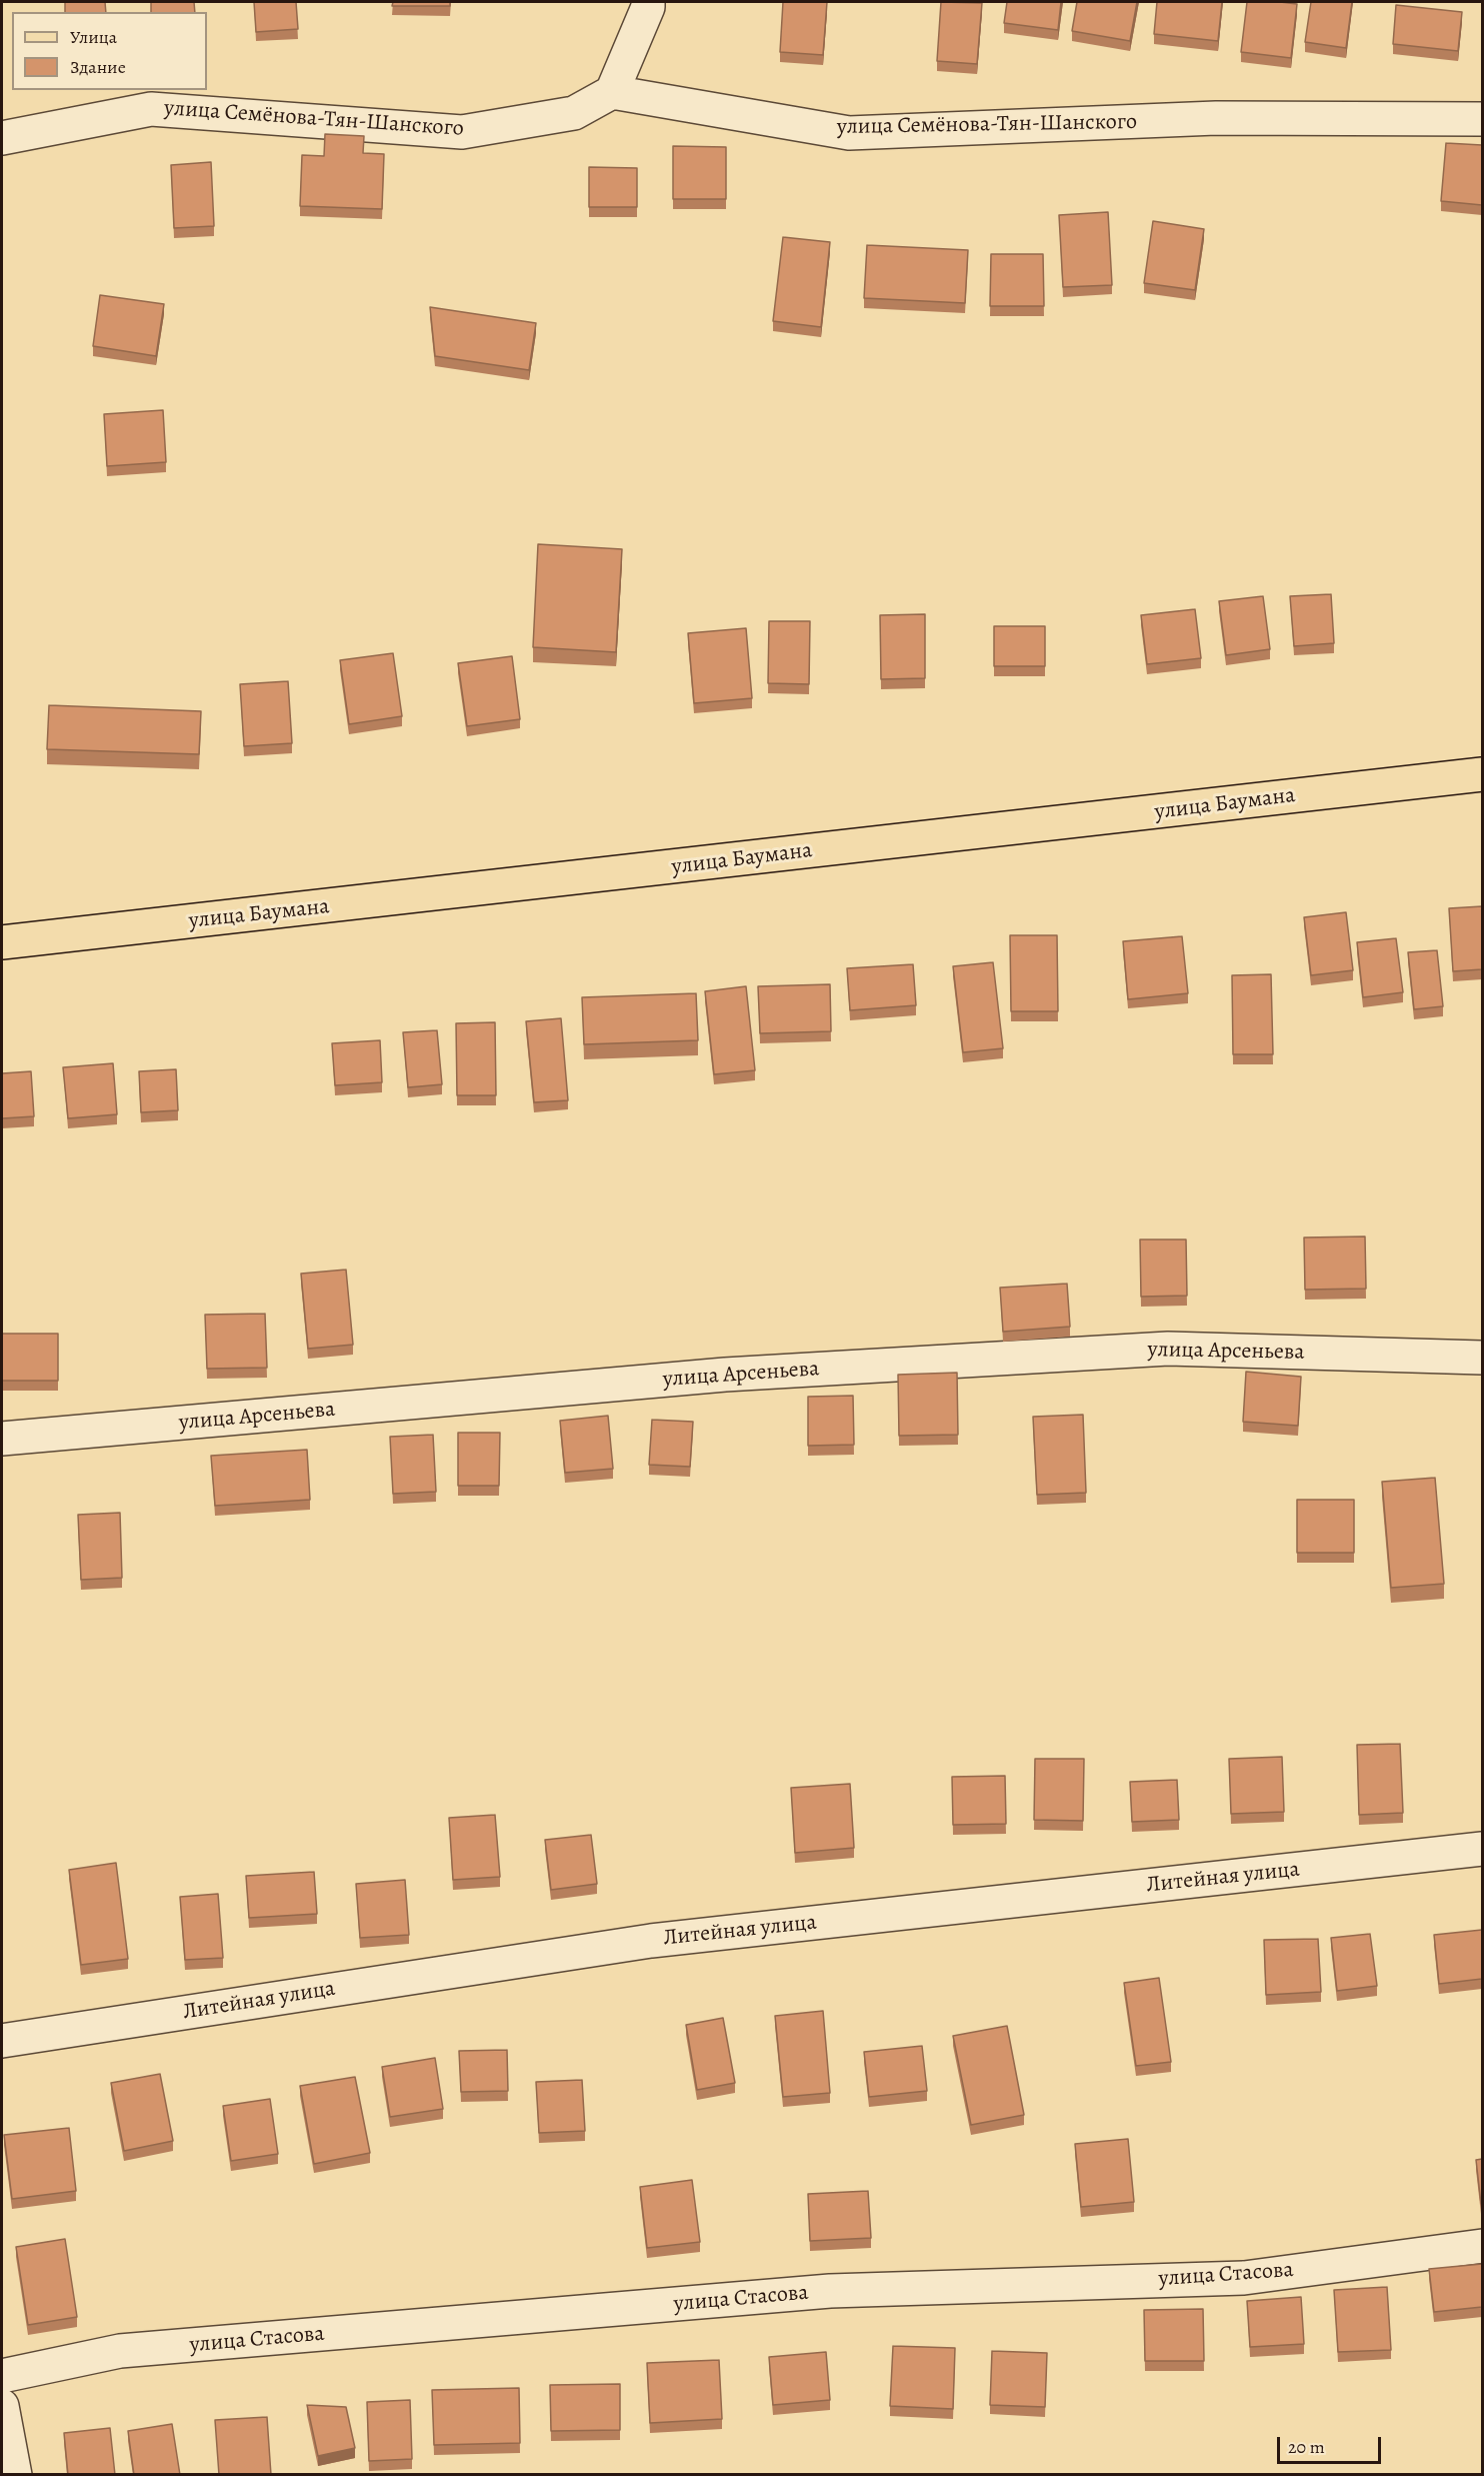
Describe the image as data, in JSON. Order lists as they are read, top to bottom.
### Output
{
  "streets": {
    "main road": ["улица Баумана"],
    "street": [
      "улица Семёнова-Тян-Шанского",
      "улица Арсеньева",
      "Литейная улица",
      "улица Стасова"
    ]
  },
  "legend": ["Улица", "Здание"],
  "scale_bar": "20 m"
}
